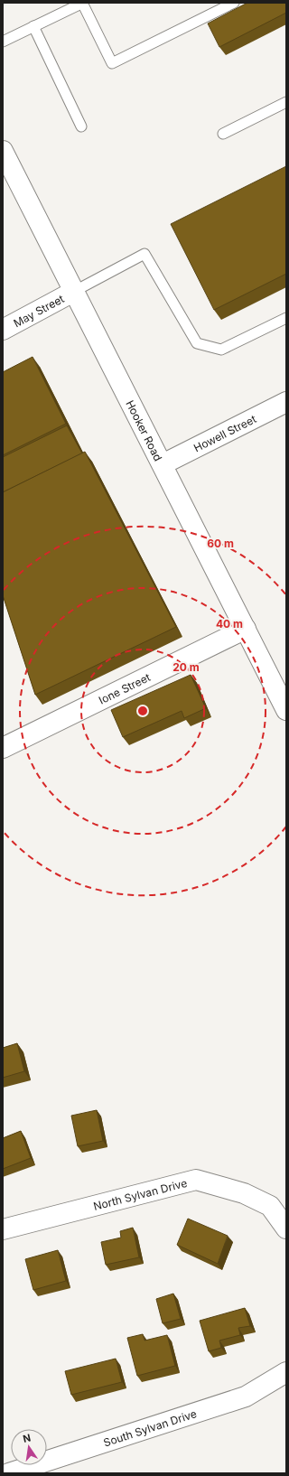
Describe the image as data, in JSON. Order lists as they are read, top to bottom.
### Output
{
  "streets": {
    "street": [
      "May Street",
      "Hooker Road",
      "Howell Street",
      "Ione Street",
      "North Sylvan Drive",
      "South Sylvan Drive"
    ]
  },
  "crossings": [
    ["May Street", "Hooker Road"],
    ["Hooker Road", "Howell Street"],
    ["Hooker Road", "Ione Street"]
  ],
  "north": "top",
  "rings": ["60 m", "40 m", "20 m"]
}
